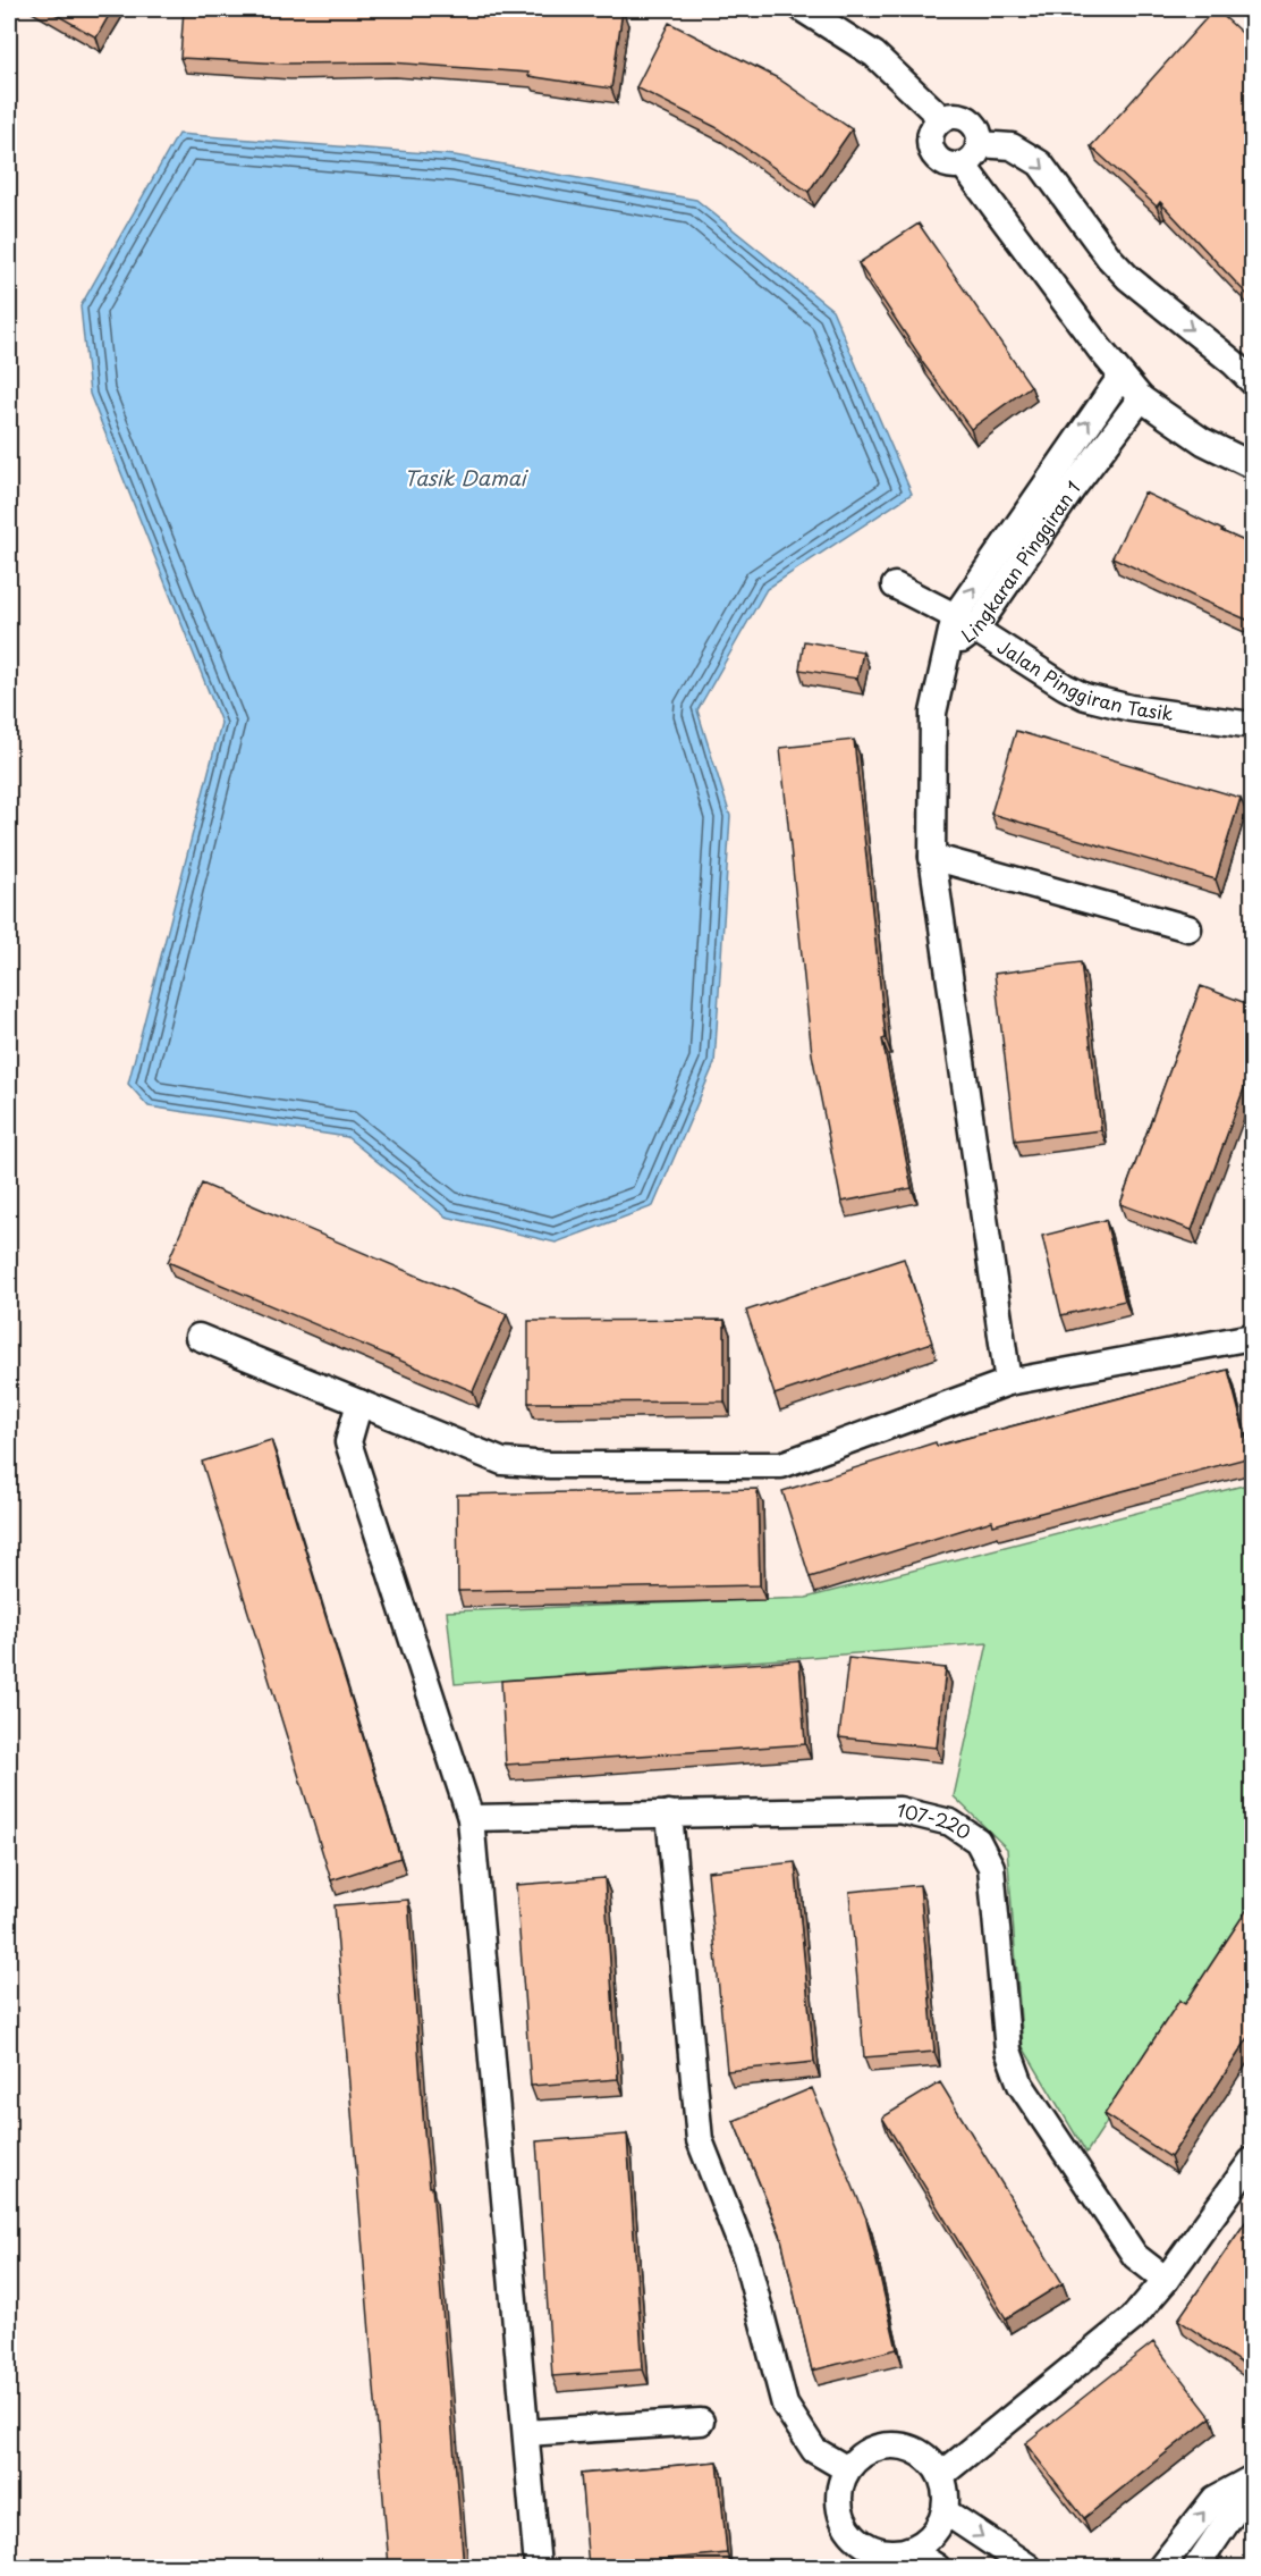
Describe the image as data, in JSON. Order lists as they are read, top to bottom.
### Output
{
  "streets": {
    "street": ["Lingkaran Pinggiran 1", "Jalan Pinggiran Tasik", "107-220"]
  },
  "crossings": [
    ["Lingkaran Pinggiran 1", "Jalan Pinggiran Tasik"]
  ],
  "water": ["Tasik Damai"]
}
